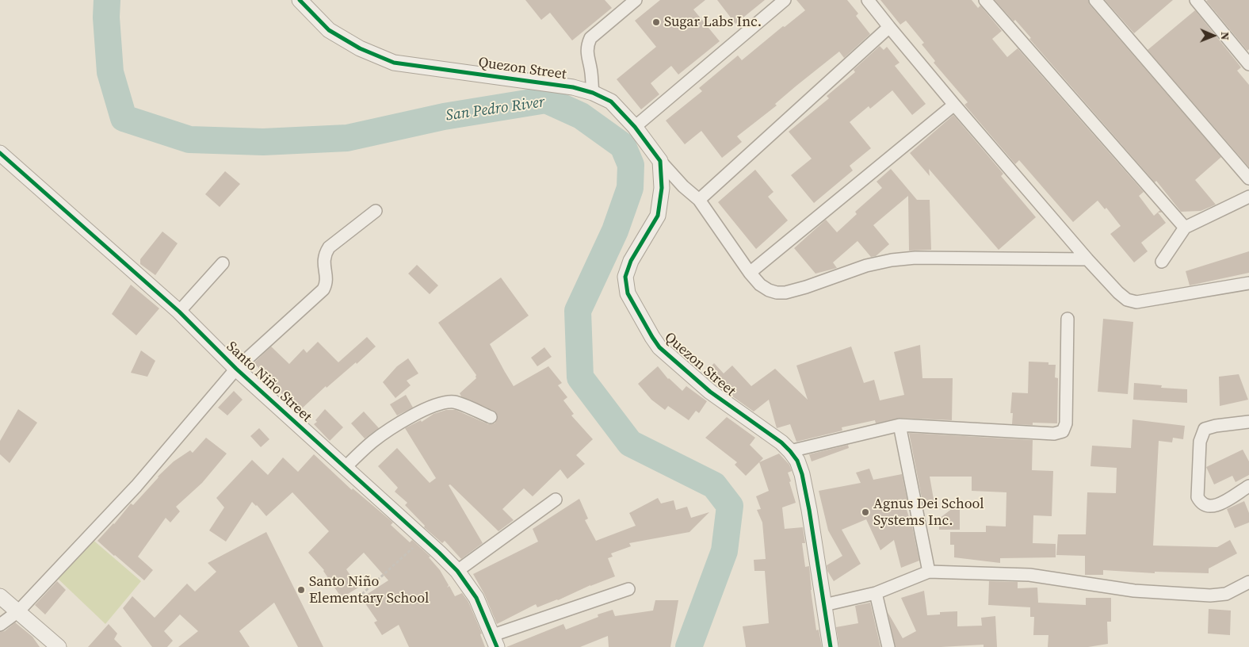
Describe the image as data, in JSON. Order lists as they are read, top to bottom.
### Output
{
  "streets": {
    "street": ["Quezon Street", "Santo Niño Street"]
  },
  "water": ["San Pedro River"],
  "places": ["Sugar Labs Inc.", "Agnus Dei School Systems Inc.", "Santo Niño Elementary School"],
  "north": "right"
}
